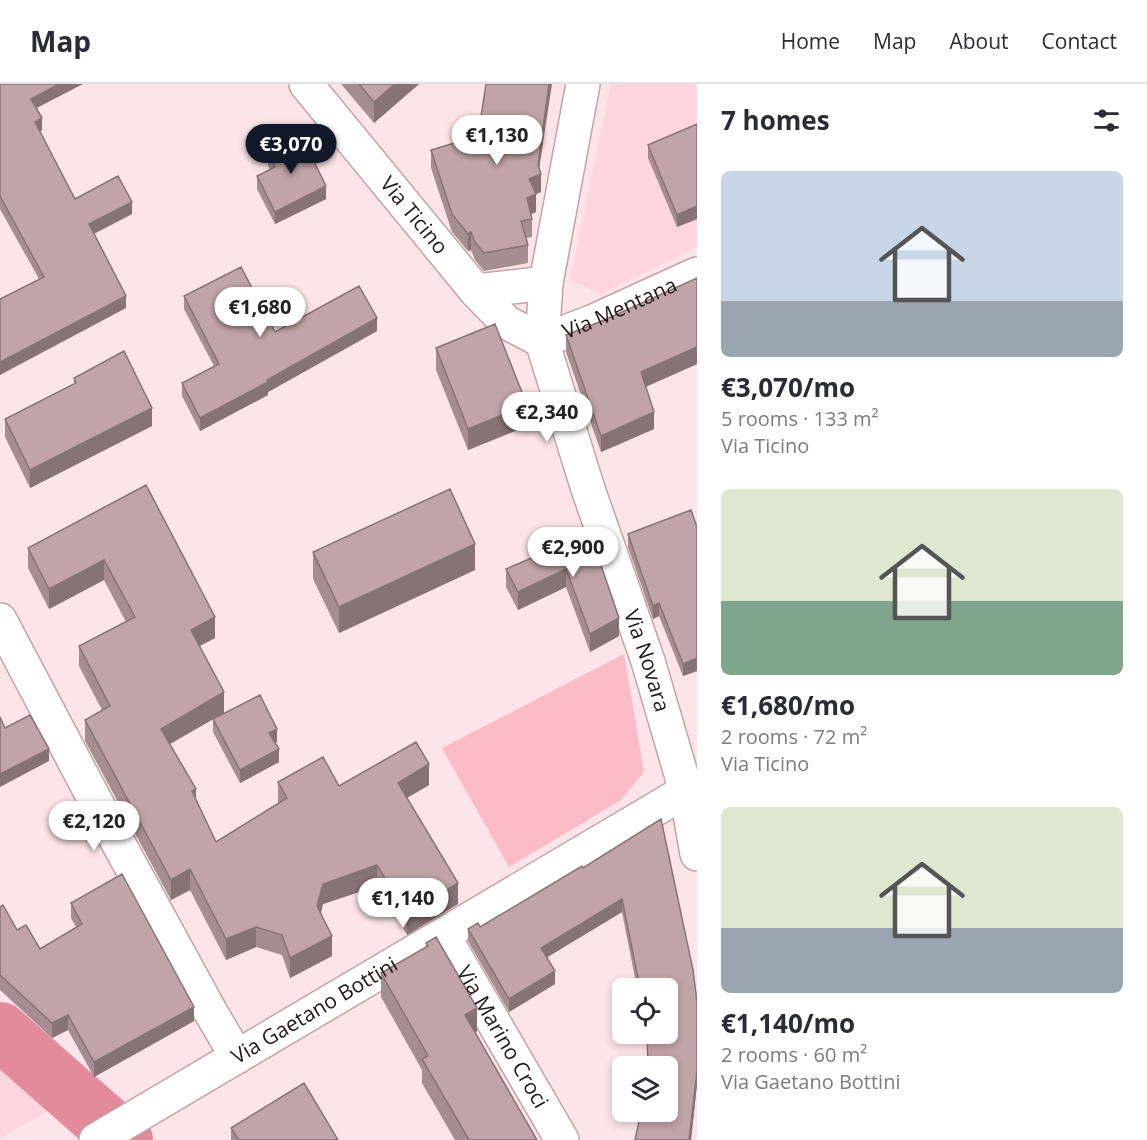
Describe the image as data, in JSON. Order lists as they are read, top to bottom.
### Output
{
  "streets": {
    "street": [
      "Via Ticino",
      "Via Mentana",
      "Via Novara",
      "Via Gaetano Bottini",
      "Via Marino Croci"
    ]
  },
  "crossings": [
    ["Via Ticino", "Via Mentana"],
    ["Via Ticino", "Via Novara"],
    ["Via Mentana", "Via Novara"],
    ["Via Novara", "Via Gaetano Bottini"],
    ["Via Gaetano Bottini", "Via Marino Croci"]
  ],
  "page": {
    "header": "Map",
    "nav": [
      "Home",
      "Map",
      "About",
      "Contact"
    ],
    "heading": "7 homes",
    "price": [
      "€1,130",
      "€3,070",
      "€1,680",
      "€2,340",
      "€2,900",
      "€2,120",
      "€1,140"
    ],
    "list": [
      {
        "name": "€3,070/mo",
        "note": "5 rooms · 133 m² · Via Ticino"
      },
      {
        "name": "€1,680/mo",
        "note": "2 rooms · 72 m² · Via Ticino"
      },
      {
        "name": "€1,140/mo",
        "note": "2 rooms · 60 m² · Via Gaetano Bottini"
      }
    ]
  }
}
